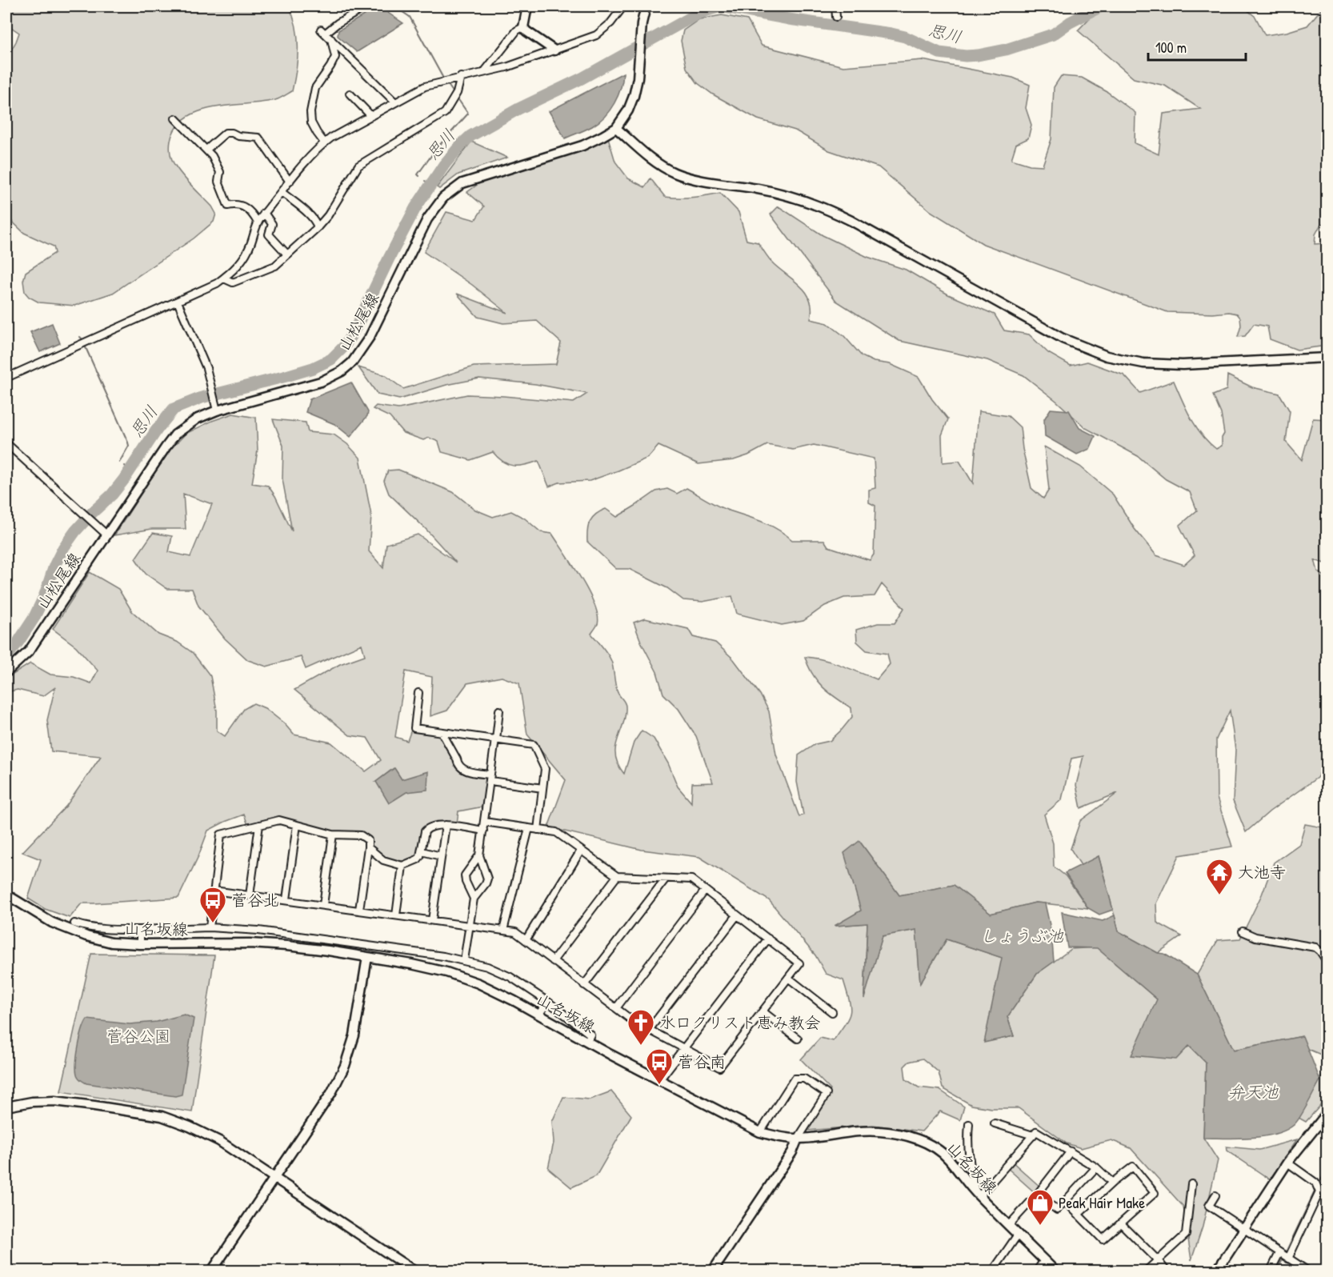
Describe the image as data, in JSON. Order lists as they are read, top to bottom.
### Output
{
  "streets": {
    "main road": ["山松尾線", "山名坂線"]
  },
  "water": ["思川", "しょうぶ池", "弁天池"],
  "parks": ["菅谷公園"],
  "places": {
    "temple": ["大池寺"],
    "bus stop": ["菅谷北", "菅谷南"],
    "church": ["水口クリスト恵み教会"],
    "shop": ["Peak Hair Make"]
  },
  "scale_bar": "100 m"
}
